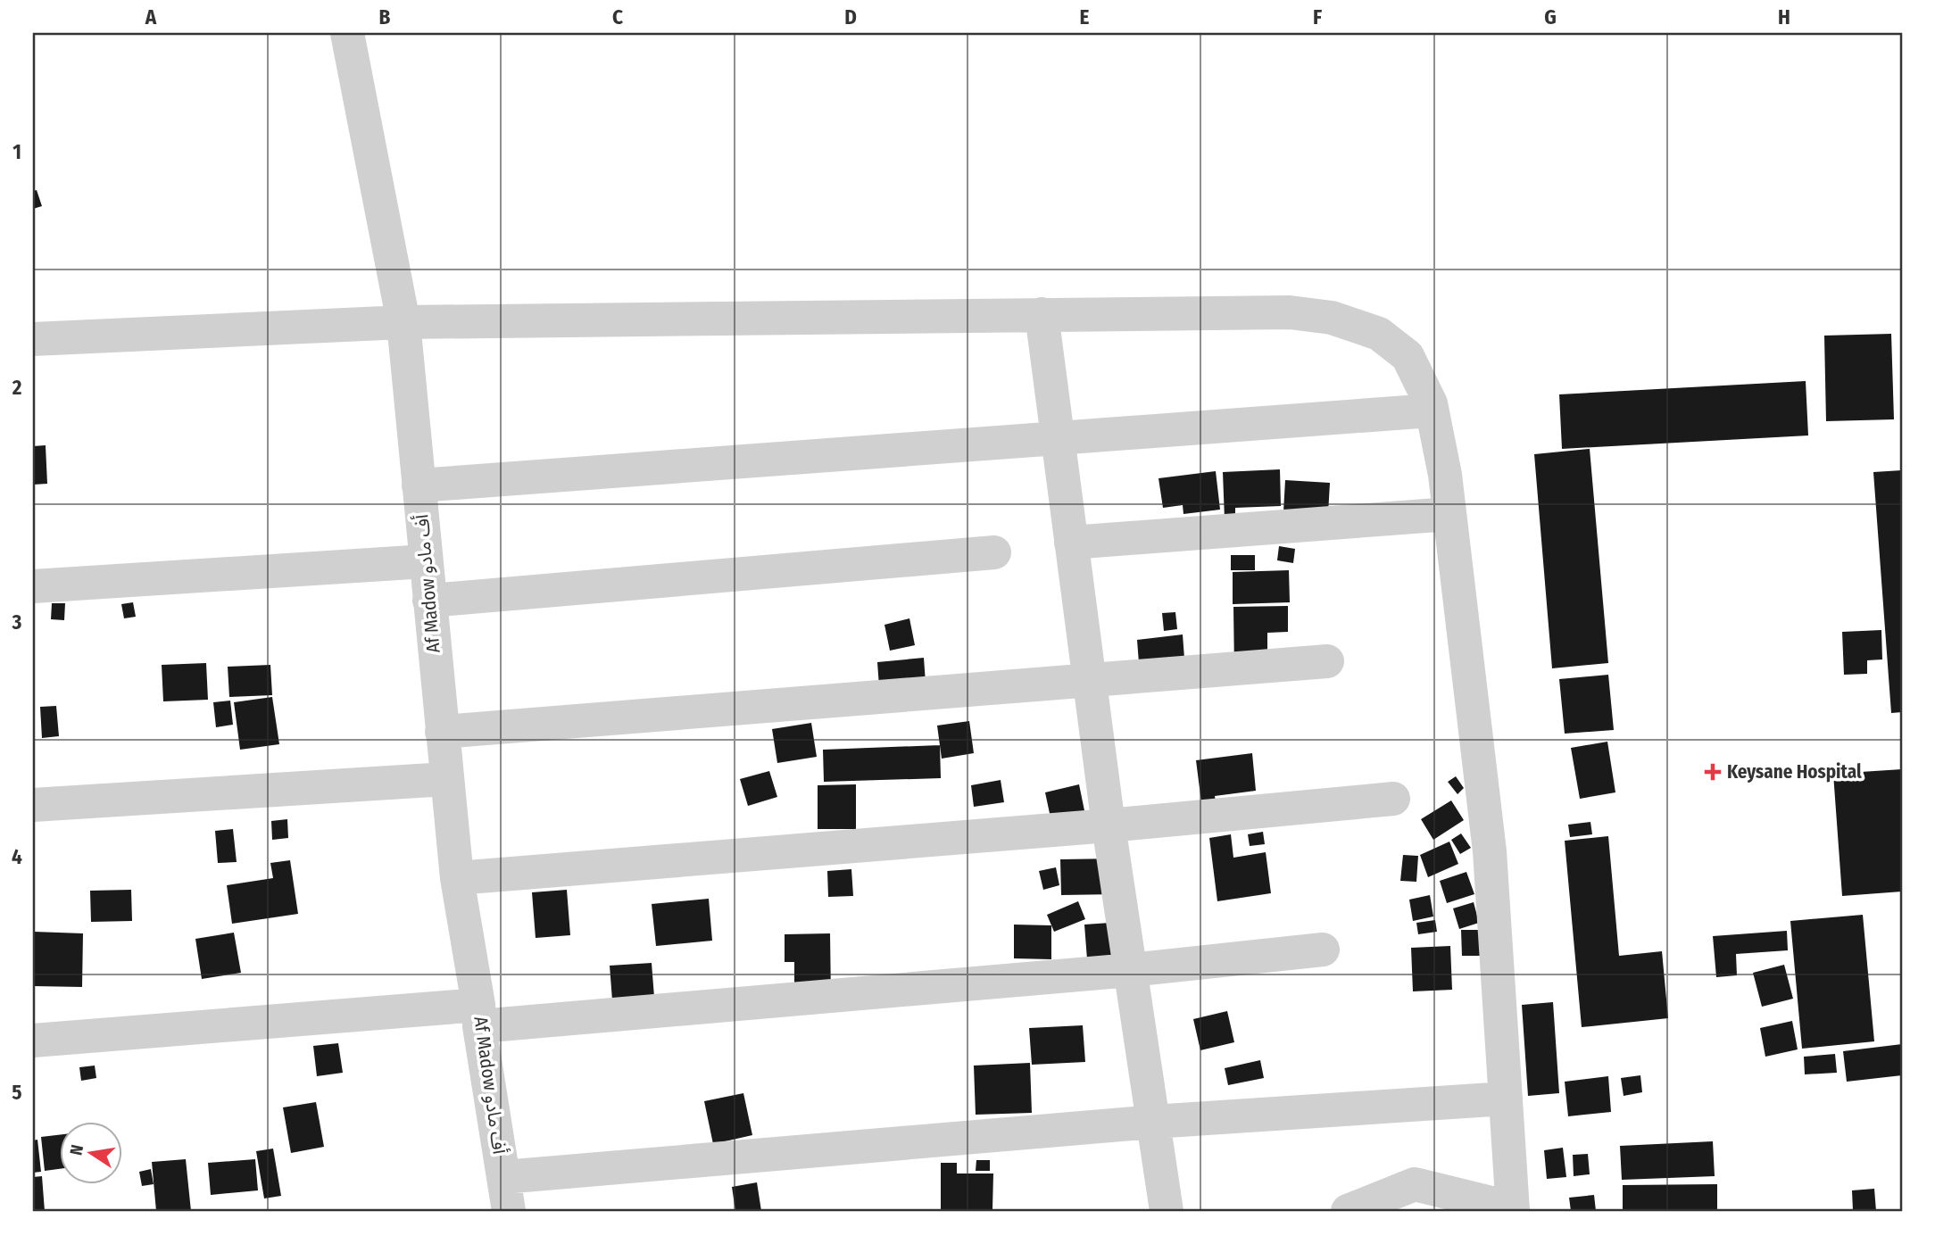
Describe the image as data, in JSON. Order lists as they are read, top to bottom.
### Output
{
  "streets": {
    "street": ["Af Madow أف مادو"]
  },
  "places": {
    "health": ["Keysane Hospital"]
  },
  "north": "left",
  "grid": {
    "columns": [
      "A",
      "B",
      "C",
      "D",
      "E",
      "F",
      "G",
      "H"
    ],
    "rows": [
      "1",
      "2",
      "3",
      "4",
      "5"
    ]
  }
}
